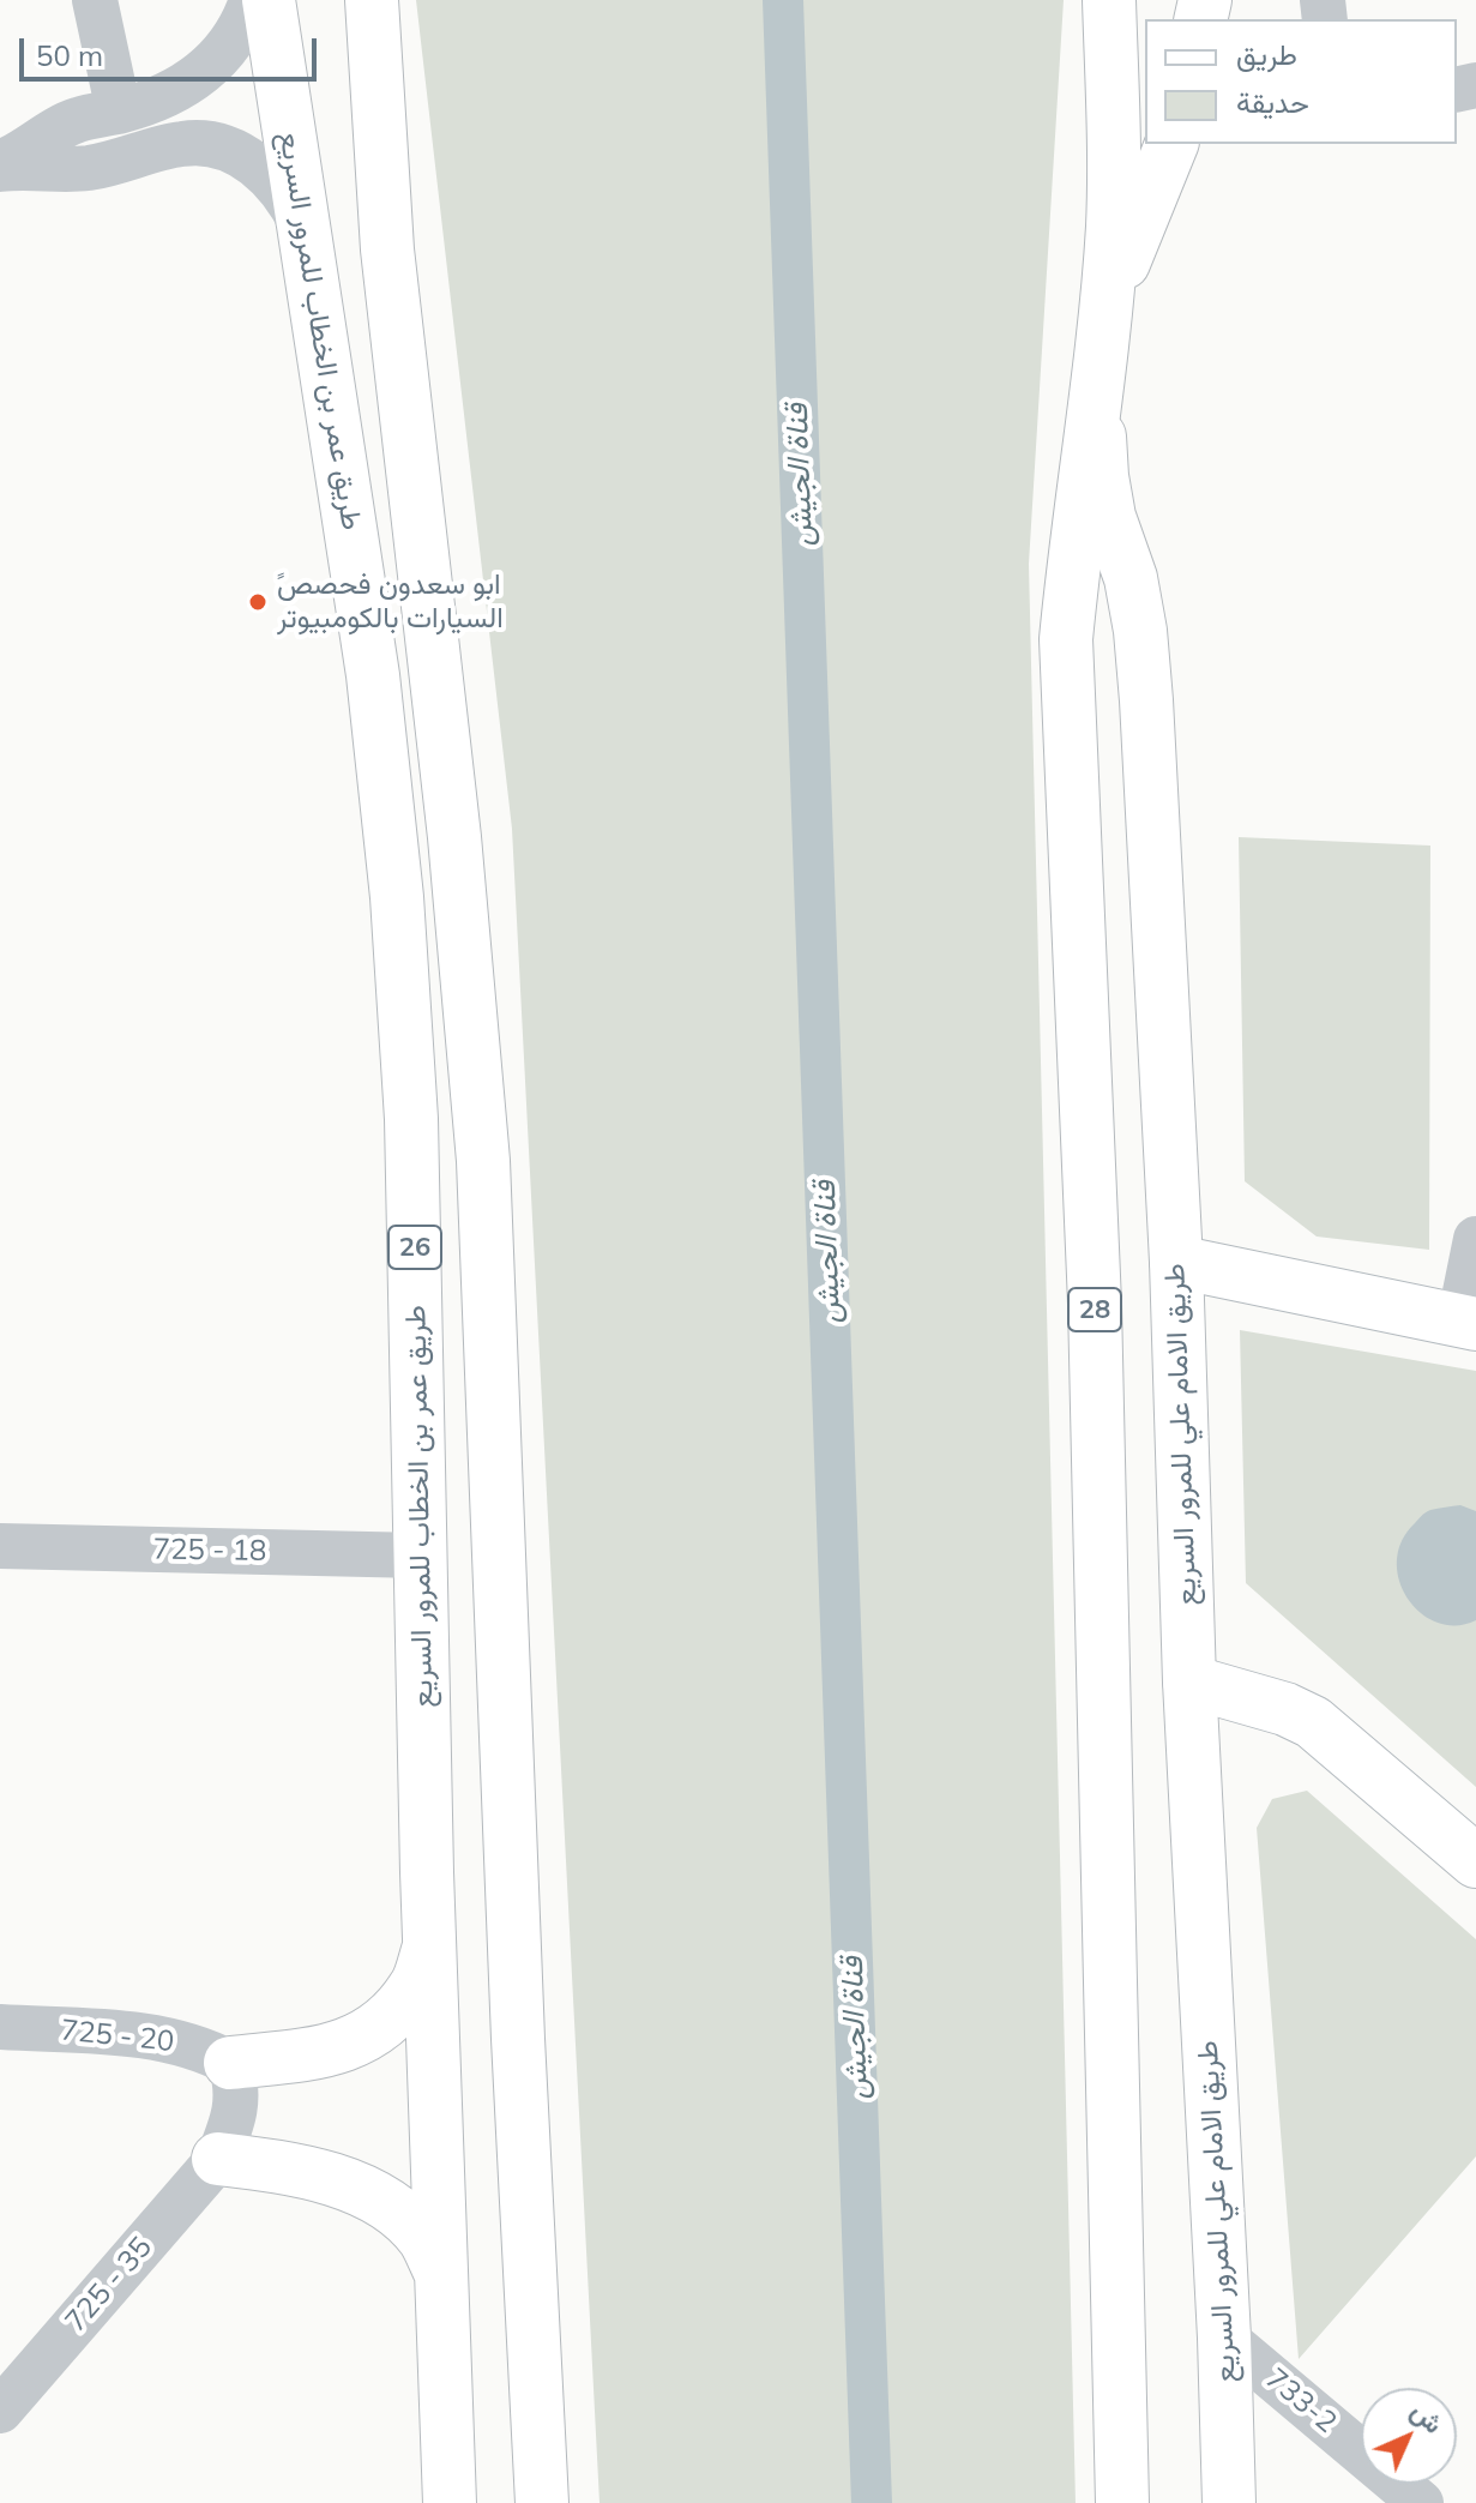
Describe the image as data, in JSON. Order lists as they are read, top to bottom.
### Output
{
  "streets": {
    "main road": [
      "طريق عمر بن الخطاب للمرور السريع",
      "26",
      "28",
      "طريق الامام علي للمرور السريع"
    ],
    "street": [
      "725 - 18",
      "725 - 20",
      "725 - 35",
      "733-2"
    ]
  },
  "crossings": [
    ["طريق عمر بن الخطاب للمرور السريع", "725 - 18"],
    ["طريق الامام علي للمرور السريع", "733-2"]
  ],
  "water": ["قناة الجيش"],
  "places": ["ًابو سعدون فحصص السيارات بالكومبيوتر"],
  "legend": ["طريق", "حديقة"],
  "scale_bar": "50 m",
  "north": "top right"
}
